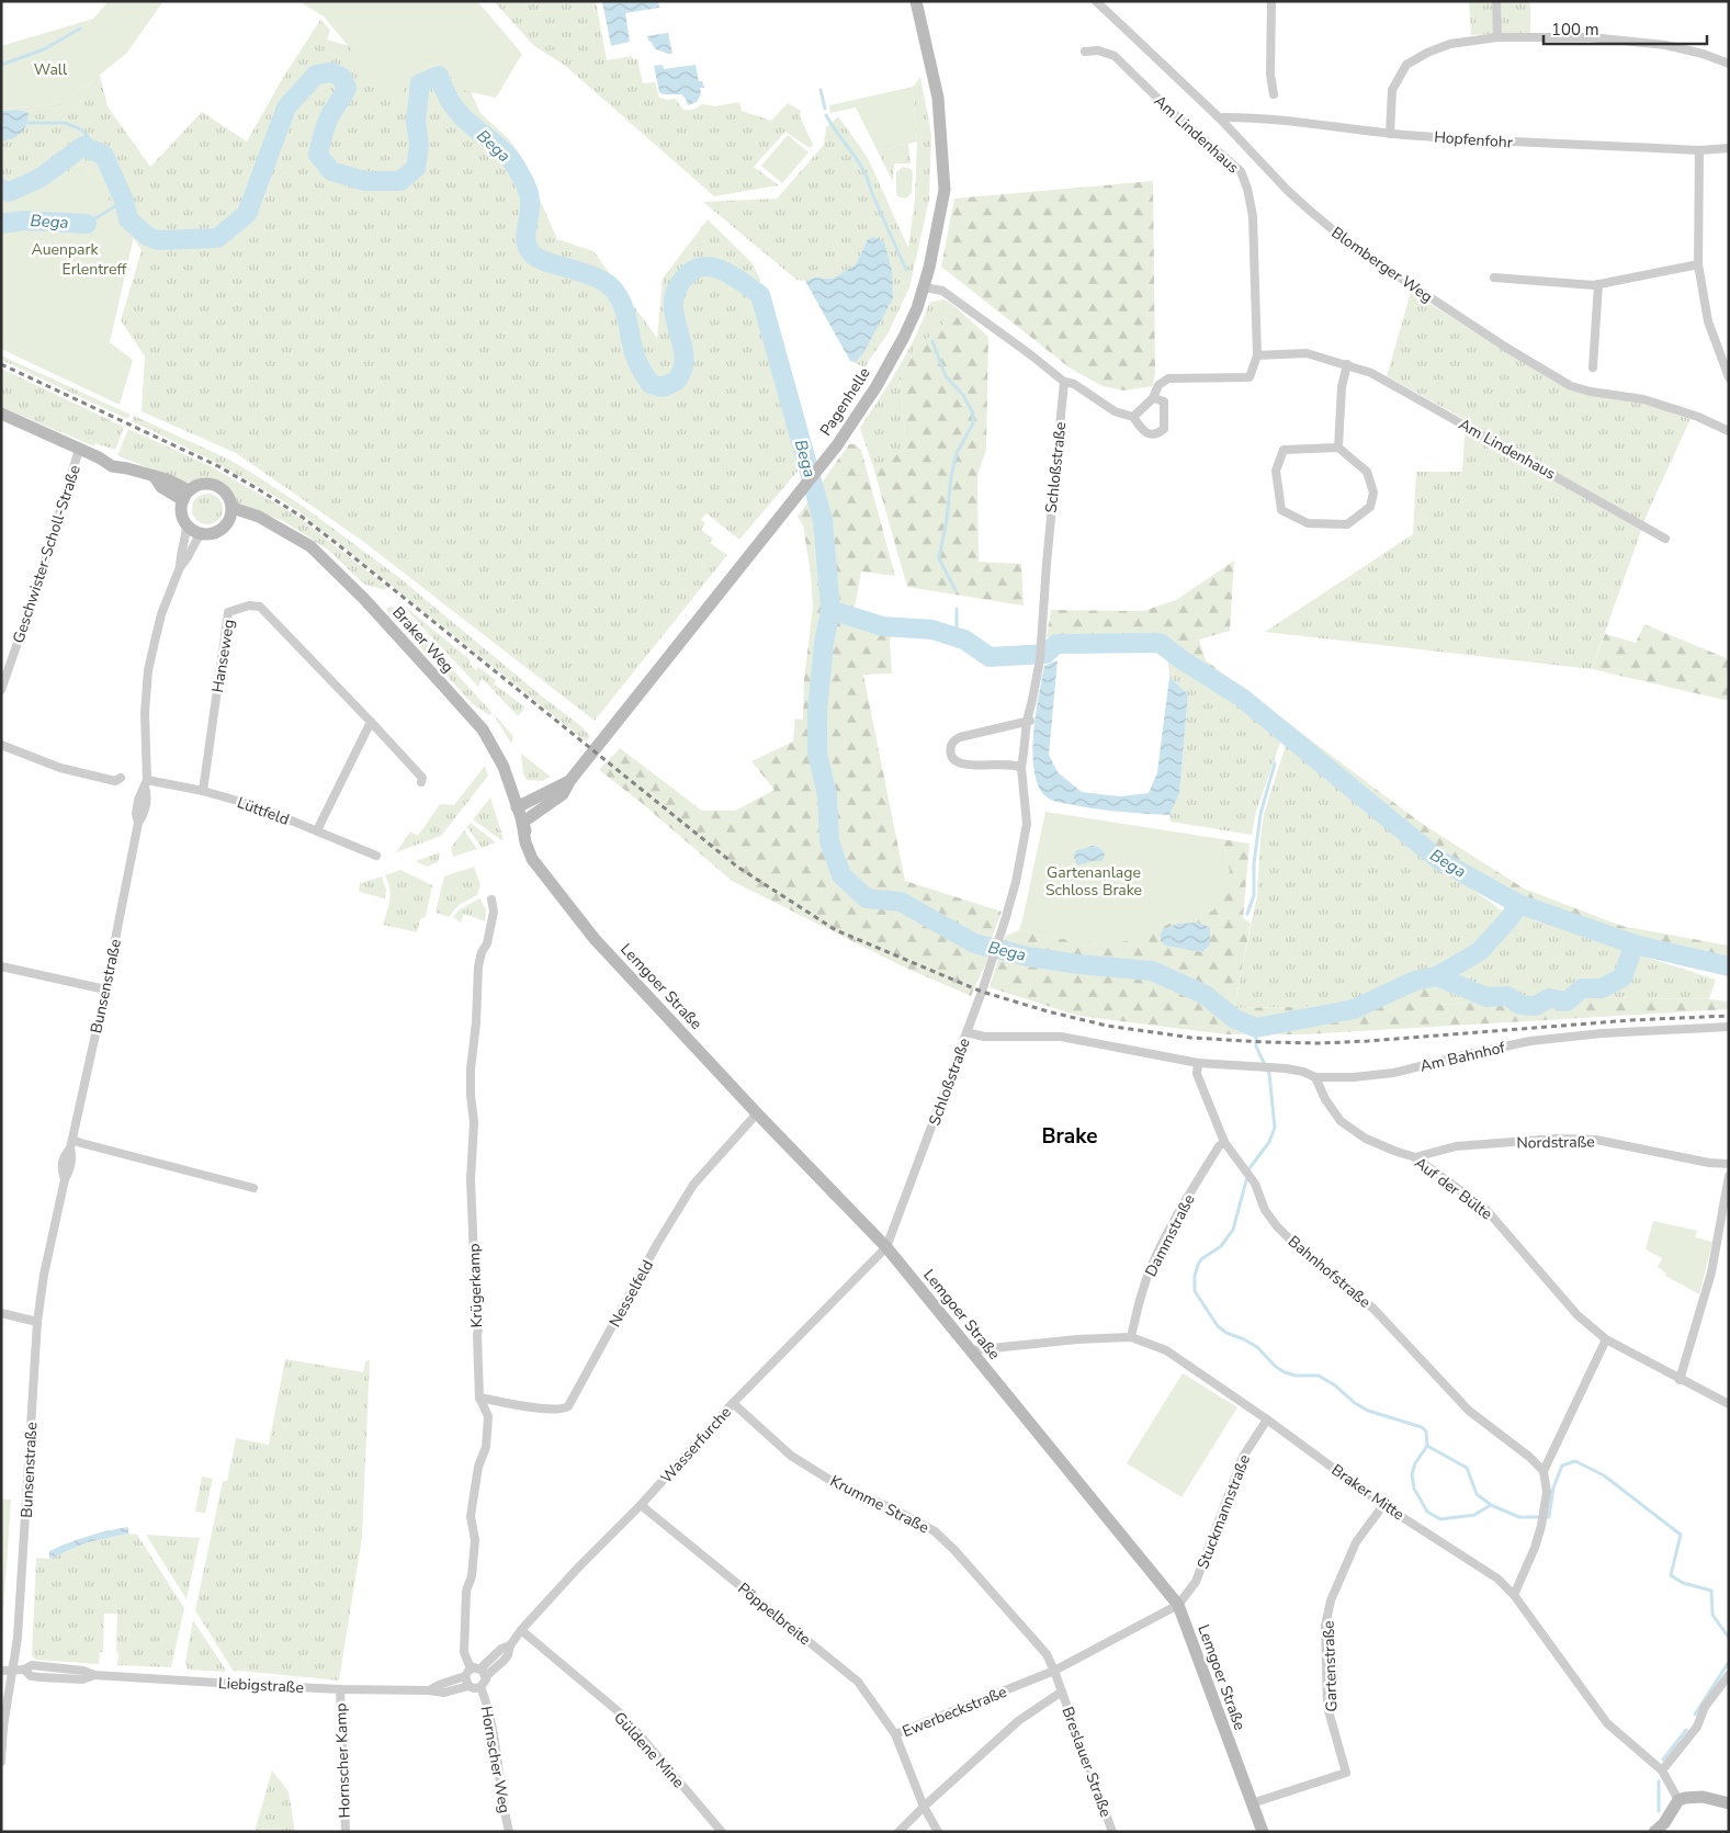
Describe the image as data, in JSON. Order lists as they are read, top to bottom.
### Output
{
  "streets": {
    "main road": ["Pagenhelle", "Braker Weg", "Lemgoer Straße"],
    "street": [
      "Am Lindenhaus",
      "Hopfenfohr",
      "Blomberger Weg",
      "Schloßstraße",
      "Geschwister-Scholl-Straße",
      "Hanseweg",
      "Lüttfeld",
      "Bunsenstraße",
      "Am Bahnhof",
      "Nordstraße",
      "Auf der Bülte",
      "Dammstraße",
      "Bahnhofstraße",
      "Krügerkamp",
      "Nesselfeld",
      "Wasserfurche",
      "Braker Mitte",
      "Krumme Straße",
      "Stuckmannstraße",
      "Pöppelbreite",
      "Gartenstraße",
      "Liebigstraße",
      "Ewerbeckstraße",
      "Güldene Mine",
      "Hornscher Weg",
      "Hornscher Kamp",
      "Breslauer Straße"
    ]
  },
  "crossings": [
    ["Hopfenfohr", "Blomberger Weg"],
    ["Pagenhelle", "Braker Weg"],
    ["Pagenhelle", "Lemgoer Straße"],
    ["Schloßstraße", "Lemgoer Straße"],
    ["Schloßstraße", "Wasserfurche"],
    ["Geschwister-Scholl-Straße", "Braker Weg"],
    ["Braker Weg", "Bunsenstraße"],
    ["Braker Weg", "Lemgoer Straße"],
    ["Hanseweg", "Lüttfeld"],
    ["Lüttfeld", "Bunsenstraße"],
    ["Bunsenstraße", "Liebigstraße"],
    ["Lemgoer Straße", "Nesselfeld"],
    ["Lemgoer Straße", "Wasserfurche"],
    ["Lemgoer Straße", "Braker Mitte"],
    ["Lemgoer Straße", "Stuckmannstraße"],
    ["Lemgoer Straße", "Gartenstraße"],
    ["Lemgoer Straße", "Ewerbeckstraße"],
    ["Am Bahnhof", "Auf der Bülte"],
    ["Am Bahnhof", "Bahnhofstraße"],
    ["Nordstraße", "Auf der Bülte"],
    ["Dammstraße", "Bahnhofstraße"],
    ["Dammstraße", "Braker Mitte"],
    ["Krügerkamp", "Nesselfeld"],
    ["Krügerkamp", "Wasserfurche"],
    ["Krügerkamp", "Liebigstraße"],
    ["Krügerkamp", "Hornscher Weg"],
    ["Wasserfurche", "Krumme Straße"],
    ["Wasserfurche", "Pöppelbreite"],
    ["Wasserfurche", "Liebigstraße"],
    ["Wasserfurche", "Güldene Mine"],
    ["Wasserfurche", "Hornscher Weg"],
    ["Braker Mitte", "Stuckmannstraße"],
    ["Braker Mitte", "Gartenstraße"],
    ["Krumme Straße", "Ewerbeckstraße"],
    ["Stuckmannstraße", "Ewerbeckstraße"],
    ["Pöppelbreite", "Ewerbeckstraße"],
    ["Liebigstraße", "Hornscher Weg"],
    ["Liebigstraße", "Hornscher Kamp"]
  ],
  "districts": ["Brake"],
  "water": ["Bega"],
  "parks": [
    "Wall",
    "Auenpark",
    "Erlentreff",
    "Gartenanlage Schloss Brake"
  ],
  "scale_bar": "100 m"
}
